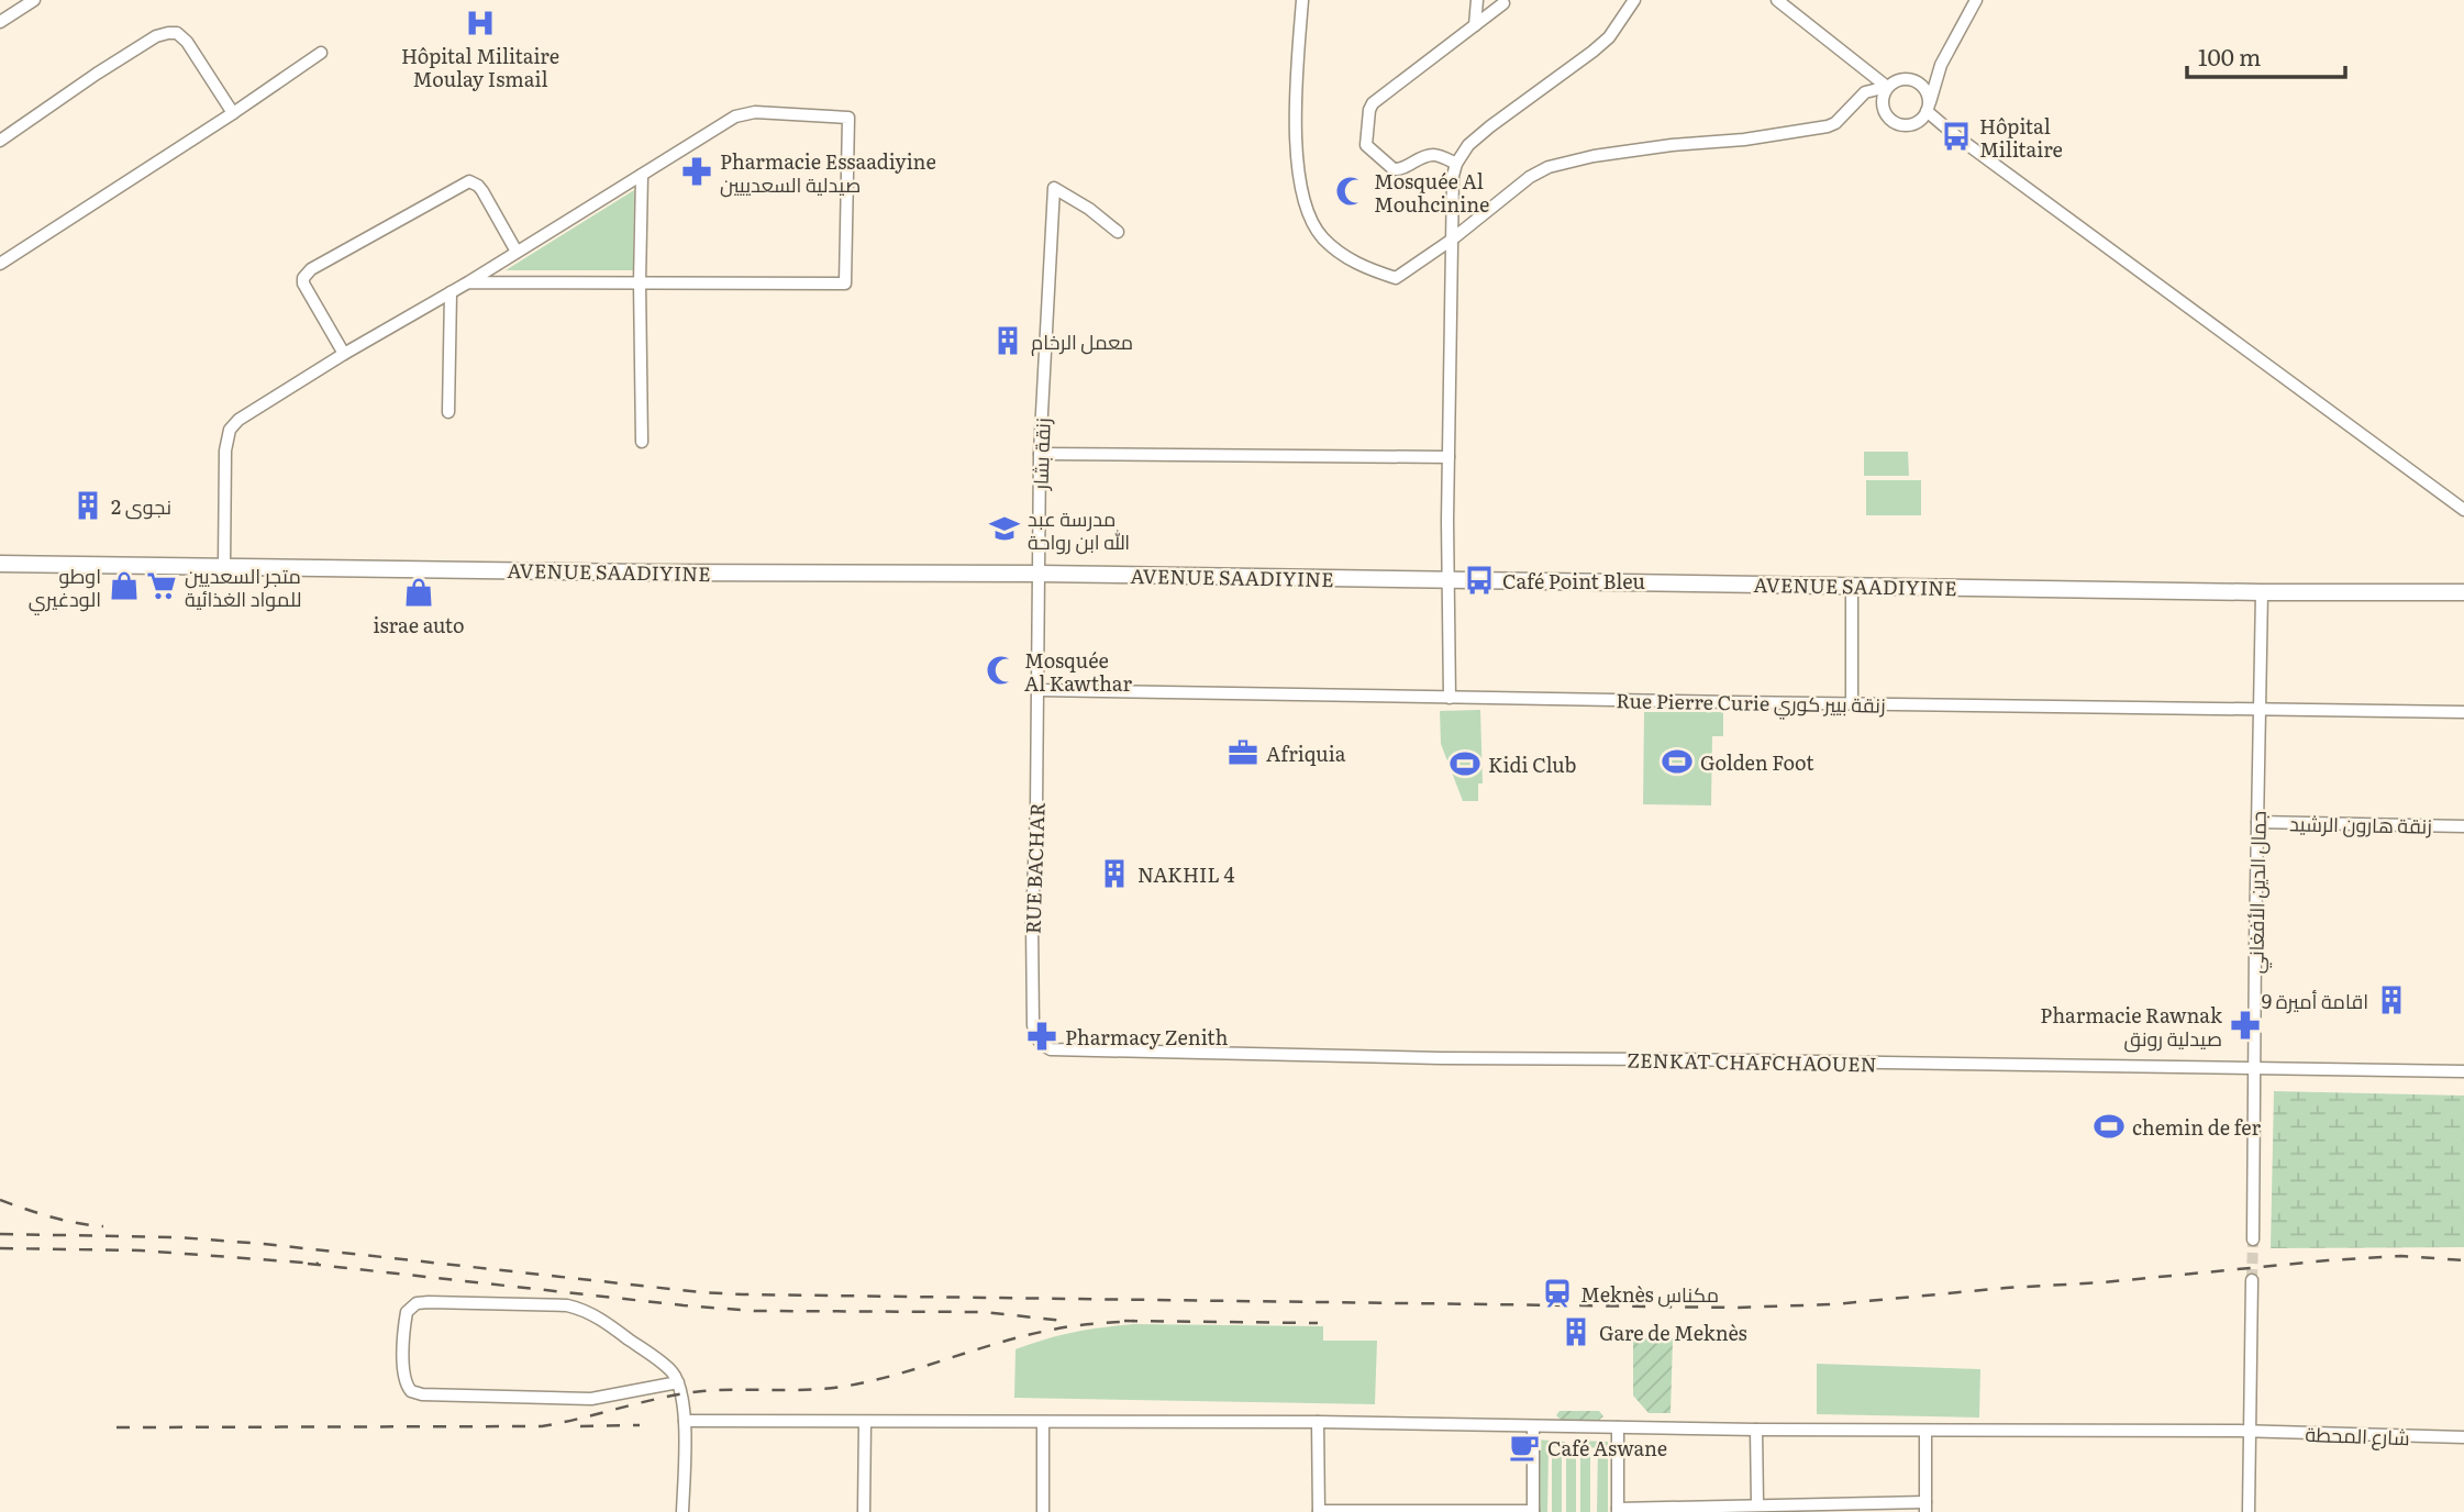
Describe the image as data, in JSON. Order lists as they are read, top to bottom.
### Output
{
  "streets": {
    "main road": ["AVENUE SAADIYINE"],
    "street": [
      "زنقة بشار",
      "Rue Pierre Curie زنقة بيير كوري",
      "زنقة هارون الرشيد",
      "RUE BACHAR",
      "جمال الدين الأفغاني",
      "ZENKAT CHAFCHAOUEN",
      "شارع المحطة"
    ]
  },
  "crossings": [
    ["زنقة بشار", "AVENUE SAADIYINE"],
    ["زنقة بشار", "Rue Pierre Curie زنقة بيير كوري"],
    ["زنقة بشار", "RUE BACHAR"],
    ["AVENUE SAADIYINE", "جمال الدين الأفغاني"],
    ["Rue Pierre Curie زنقة بيير كوري", "RUE BACHAR"],
    ["Rue Pierre Curie زنقة بيير كوري", "جمال الدين الأفغاني"],
    ["زنقة هارون الرشيد", "جمال الدين الأفغاني"],
    ["RUE BACHAR", "ZENKAT CHAFCHAOUEN"],
    ["جمال الدين الأفغاني", "ZENKAT CHAFCHAOUEN"]
  ],
  "places": {
    "hospital": ["Hôpital Militaire Moulay Ismail"],
    "bus stop": ["Hôpital Militaire", "Café Point Bleu"],
    "pharmacy": ["Pharmacie Essaadiyine صيدلية السعدييين", "Pharmacie Rawnak صيدلية رونق", "Pharmacy Zenith"],
    "mosque": ["Mosquée Al Mouhcinine", "Mosquée Al Kawthar"],
    "building": [
      "معمل الرخام",
      "نجوى 2",
      "NAKHIL 4",
      "اقامة أميرة 9",
      "Gare de Meknès"
    ],
    "school or university": ["مدرسة عبد الله ابن رواحة"],
    "shop": ["اوطو الودغيري", "israe auto"],
    "supermarket": ["متجر السعديين للمواد الغذائية"],
    "office": ["Afriquia"],
    "sports": ["Golden Foot", "Kidi Club", "chemin de fer"],
    "station": ["Meknès مكناس"],
    "cafe": ["Café Aswane"]
  },
  "scale_bar": "100 m"
}
